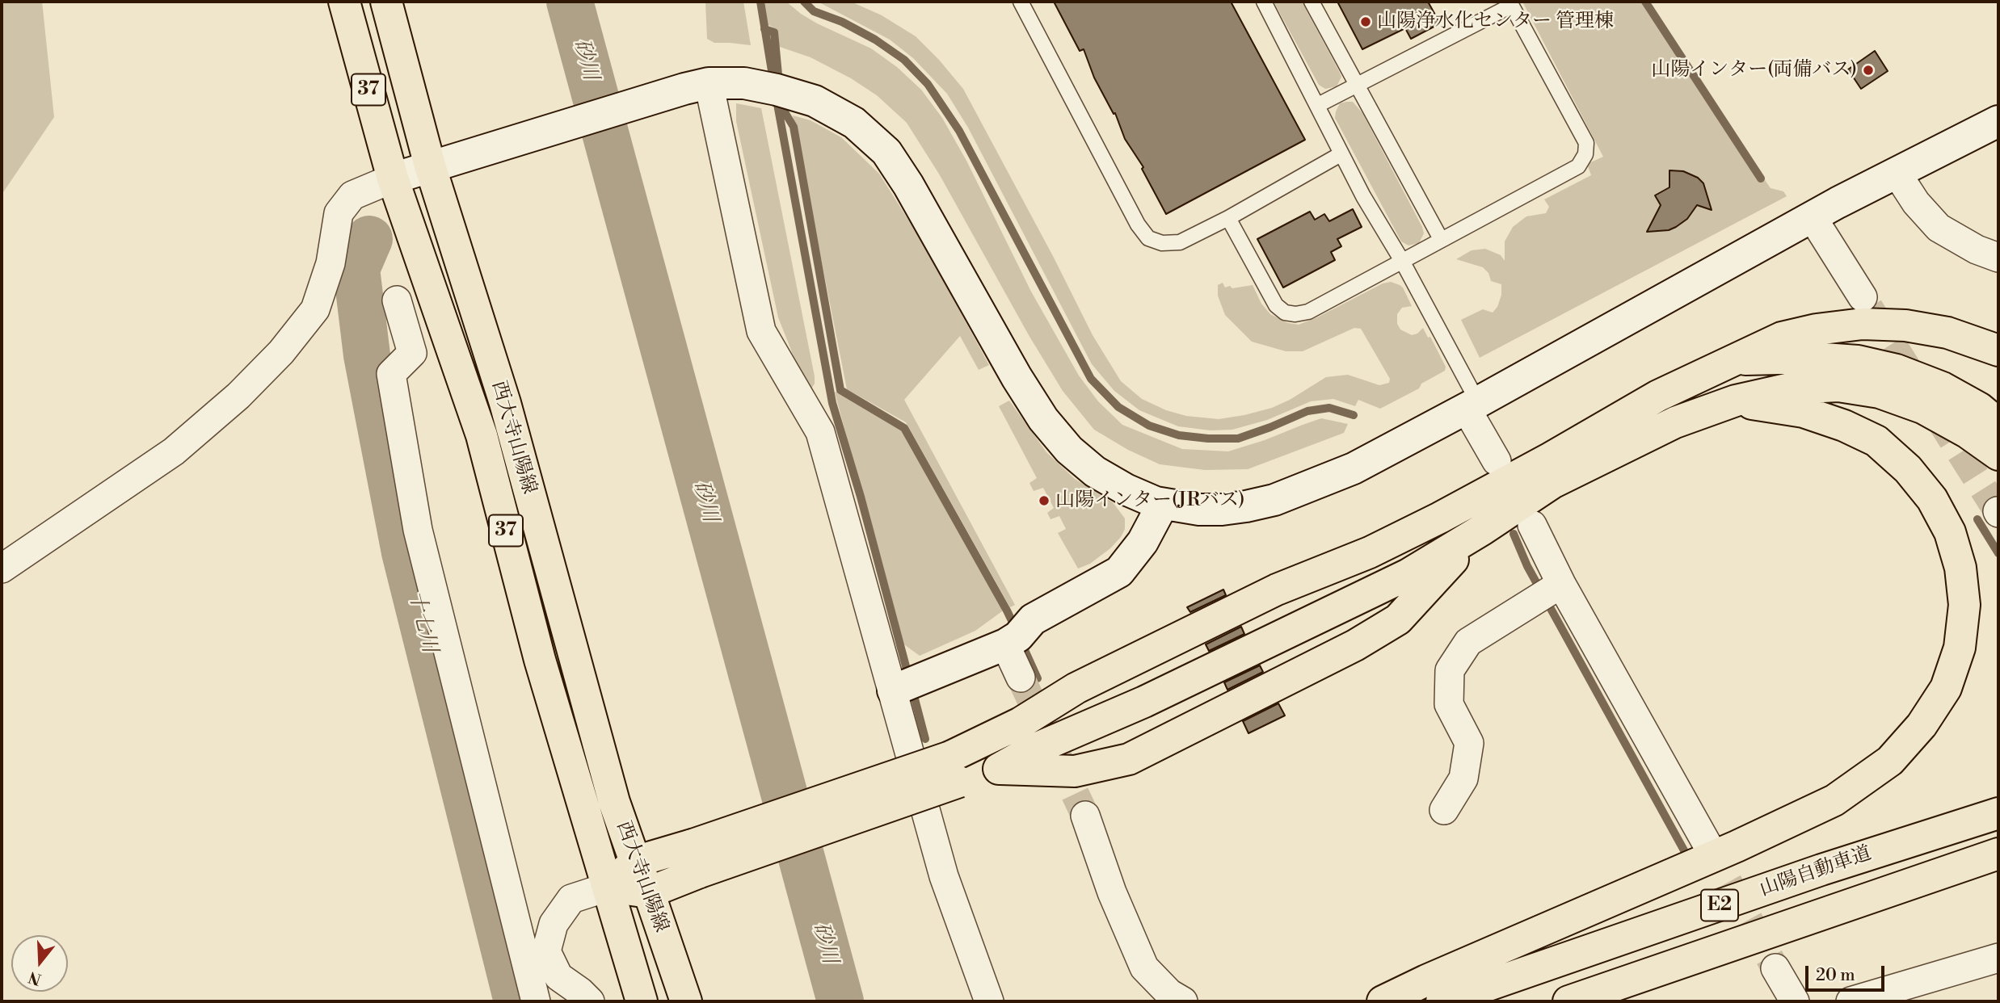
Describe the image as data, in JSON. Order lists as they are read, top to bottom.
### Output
{
  "streets": {
    "main road": [
      "37",
      "西大寺山陽線",
      "山陽自動車道",
      "E2"
    ]
  },
  "water": ["砂川", "十七川"],
  "places": ["山陽浄水化センター 管理棟", "山陽インター(両備バス)", "山陽インター(JRバス)"],
  "scale_bar": "20 m",
  "north": "bottom"
}
